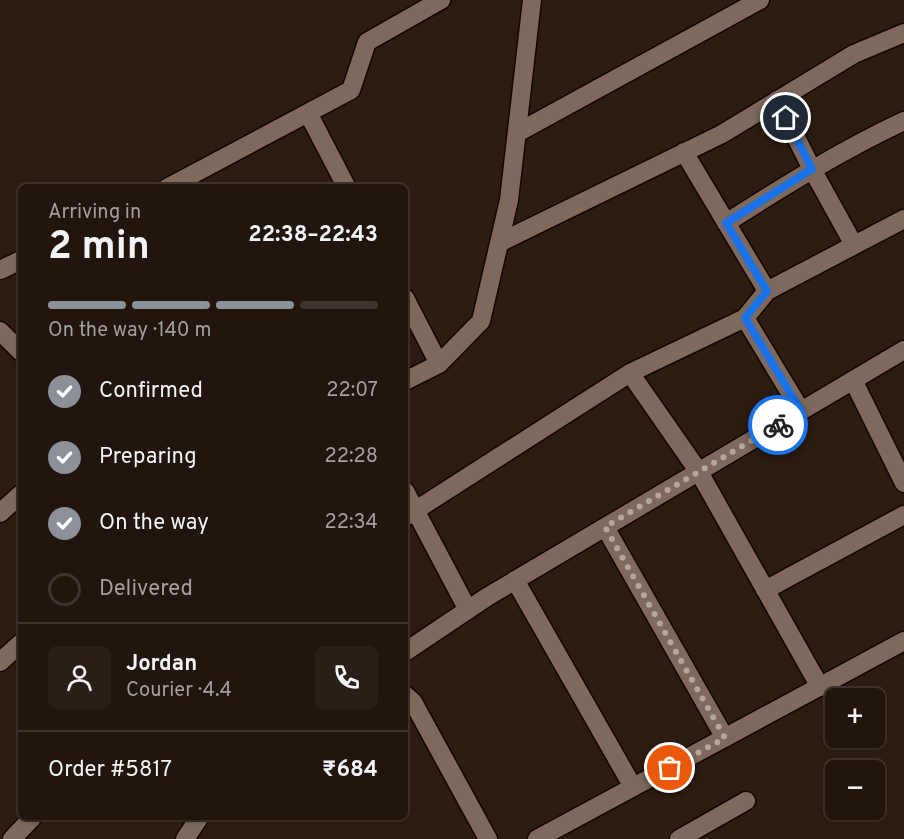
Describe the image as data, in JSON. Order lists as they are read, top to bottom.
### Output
{
  "page": {
    "heading": ["2 min", "Arriving in", "22:38–22:43"],
    "panel": [
      "Jordan",
      "Courier · 4.4",
      "Order #5817",
      "₹684"
    ],
    "bar": "On the way · 140 m",
    "list": [
      ["Confirmed", "22:07"],
      ["Preparing", "22:28"],
      ["On the way", "22:34"],
      "Delivered"
    ],
    "map_buttons": ["+", "−"]
  }
}
